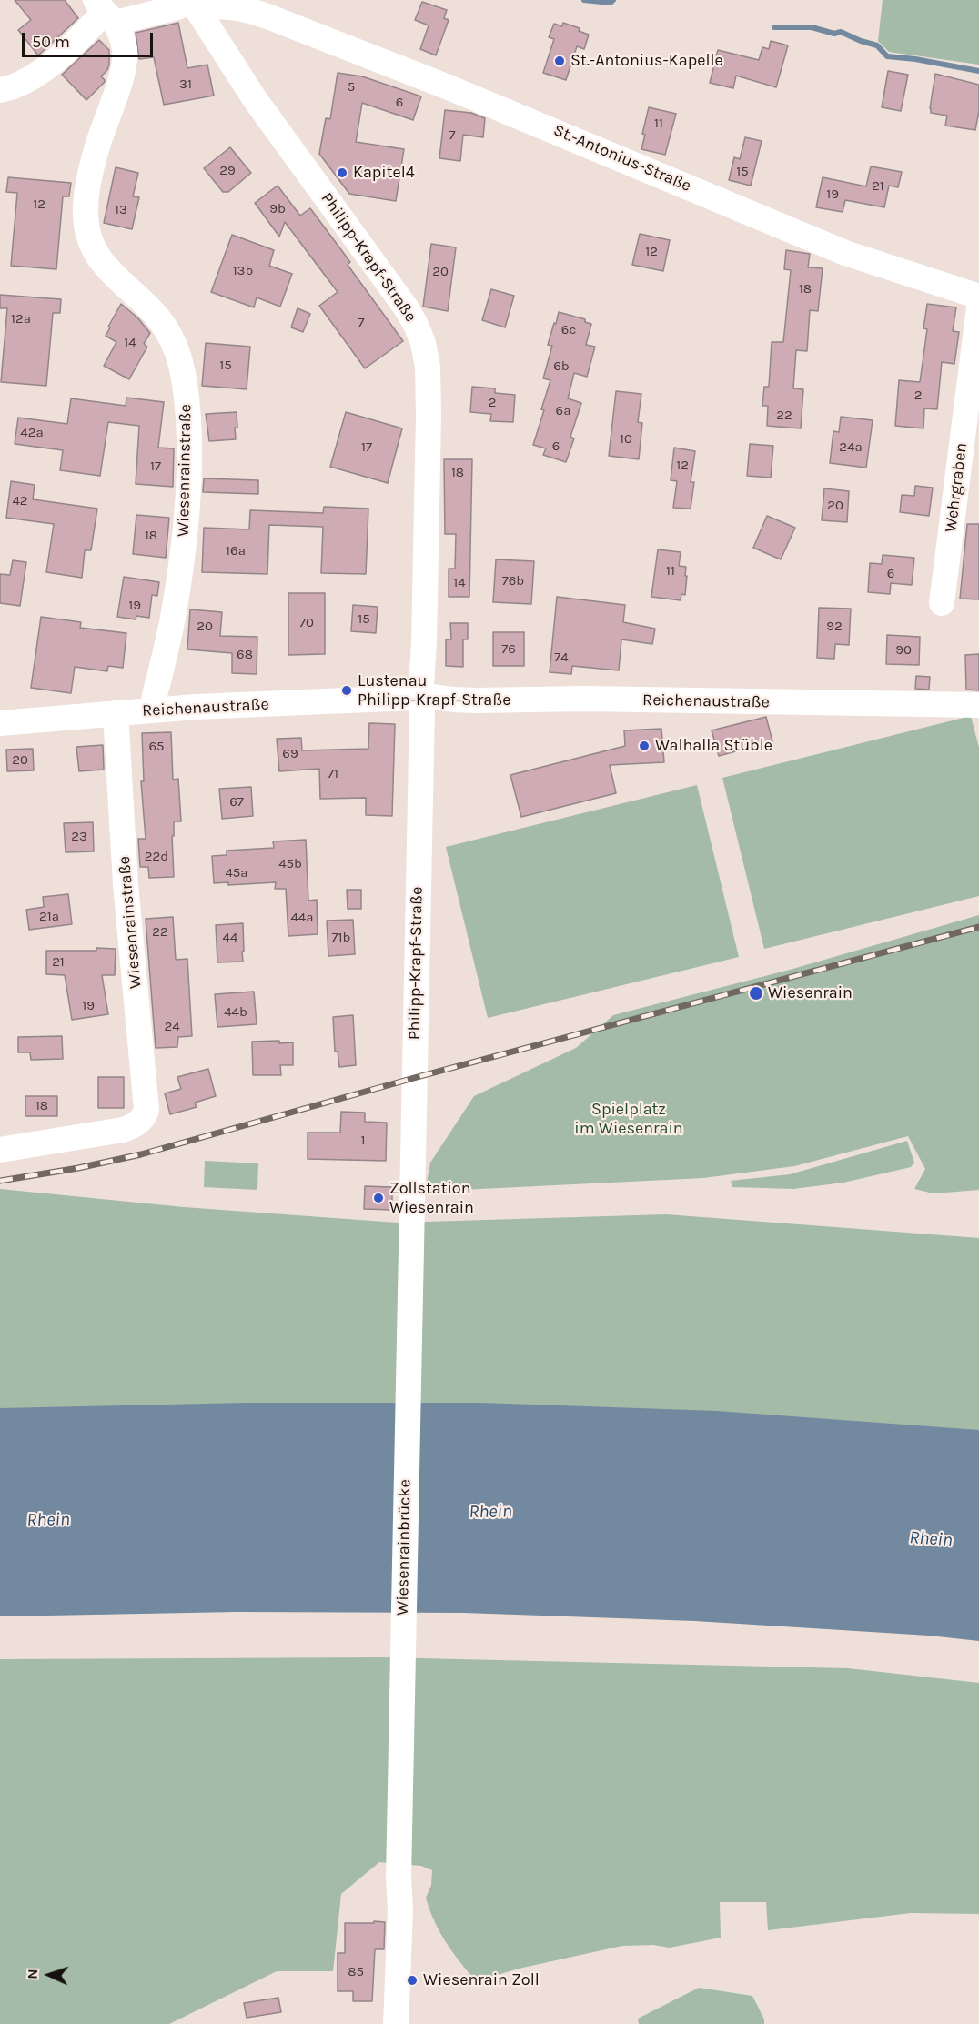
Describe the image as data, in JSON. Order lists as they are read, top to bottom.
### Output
{
  "streets": {
    "street": [
      "St.-Antonius-Straße",
      "Philipp-Krapf-Straße",
      "Wiesenrainstraße",
      "Wehrgraben",
      "Reichenaustraße",
      "Wiesenrainbrücke"
    ]
  },
  "crossings": [
    ["St.-Antonius-Straße", "Philipp-Krapf-Straße"],
    ["St.-Antonius-Straße", "Wiesenrainstraße"],
    ["Philipp-Krapf-Straße", "Reichenaustraße"],
    ["Philipp-Krapf-Straße", "Wiesenrainbrücke"],
    ["Wiesenrainstraße", "Reichenaustraße"]
  ],
  "water": ["Rhein"],
  "parks": ["Spielplatz im Wiesenrain"],
  "places": [
    "St.-Antonius-Kapelle",
    "Kapitel4",
    "Lustenau Philipp-Krapf-Straße",
    "Walhalla Stüble",
    "Wiesenrain",
    "Zollstation Wiesenrain",
    "Wiesenrain Zoll"
  ],
  "house_numbers": [
    "31",
    "5",
    "6",
    "11",
    "7",
    "29",
    "15",
    "21",
    "19",
    "12",
    "9b",
    "13",
    "12",
    "13b",
    "20",
    "18",
    "12a",
    "7",
    "6c",
    "14",
    "15",
    "6b",
    "2",
    "2",
    "6a",
    "22",
    "42a",
    "10",
    "6",
    "17",
    "24a",
    "12",
    "17",
    "18",
    "42",
    "20",
    "18",
    "16a",
    "11",
    "6",
    "76b",
    "14",
    "19",
    "15",
    "70",
    "20",
    "92",
    "76",
    "90",
    "68",
    "74",
    "65",
    "69",
    "20",
    "71",
    "67",
    "23",
    "22d",
    "45b",
    "45a",
    "21a",
    "44a",
    "22",
    "44",
    "71b",
    "21",
    "19",
    "44b",
    "24",
    "18",
    "1",
    "85"
  ],
  "scale_bar": "50 m",
  "north": "left"
}
